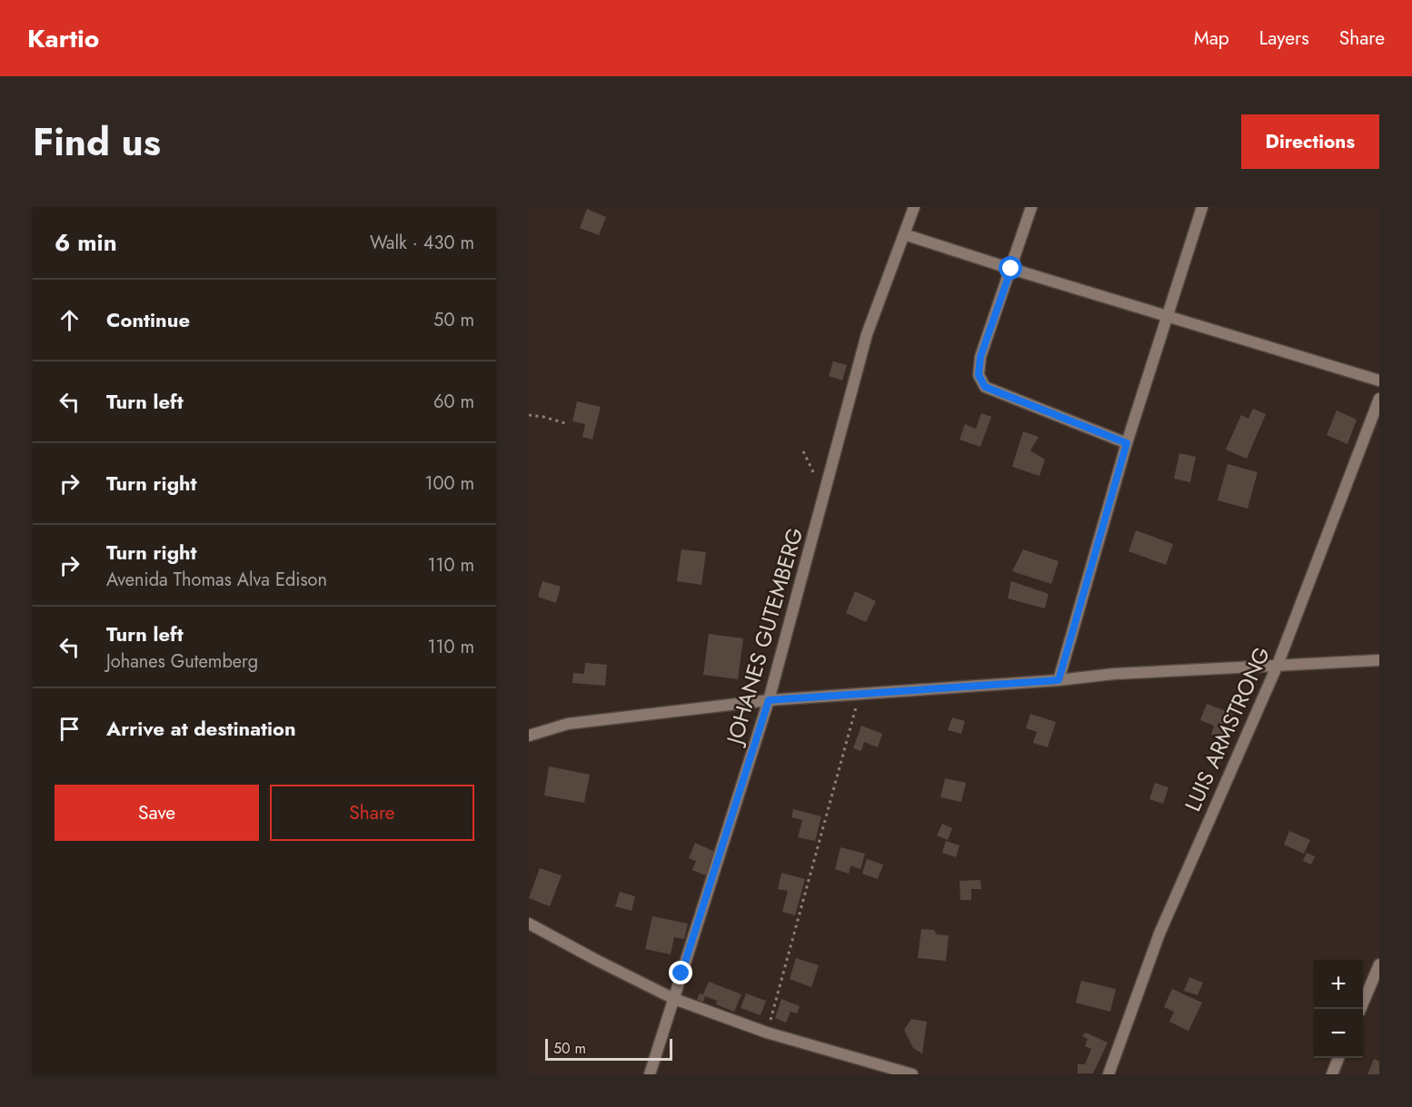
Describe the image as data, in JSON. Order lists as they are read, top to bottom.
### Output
{
  "streets": {
    "street": ["JOHANES GUTEMBERG", "LUIS ARMSTRONG"]
  },
  "scale_bar": "50 m",
  "page": {
    "header": "Kartio",
    "nav": ["Map", "Layers", "Share"],
    "title": "Find us",
    "buttons": [
      "Directions",
      ["Save", "Share"]
    ],
    "heading": ["6 min", "Walk · 430 m"],
    "list": [
      ["Continue", "50 m"],
      ["Turn left", "60 m"],
      ["Turn right", "100 m"],
      ["Turn right", "Avenida Thomas Alva Edison", "110 m"],
      ["Turn left", "Johanes Gutemberg", "110 m"],
      "Arrive at destination"
    ],
    "map_buttons": ["+", "−"],
    "scale": "50 m"
  }
}
